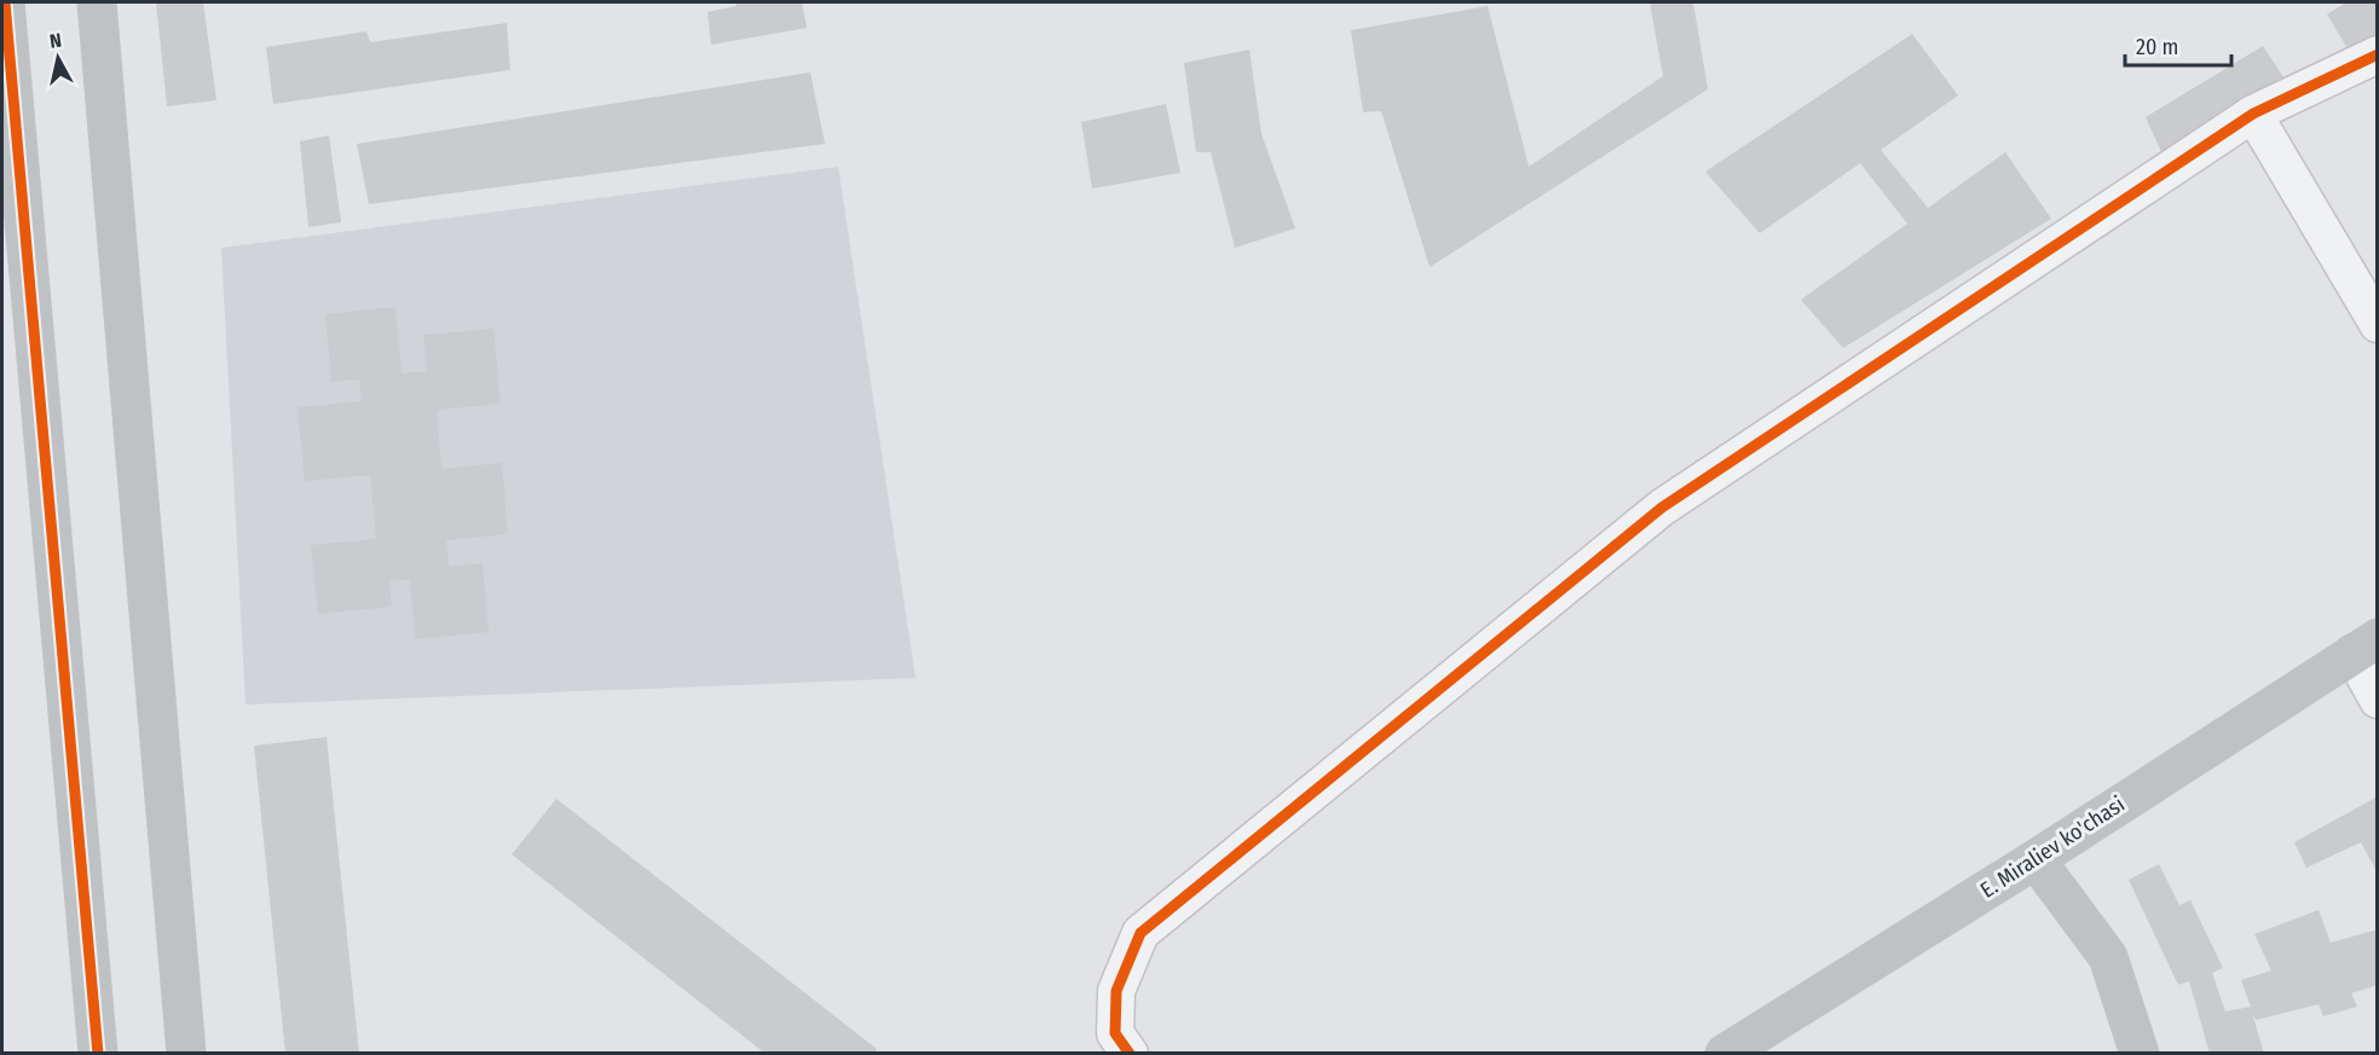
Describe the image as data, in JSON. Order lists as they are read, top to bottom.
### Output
{
  "streets": {
    "street": ["E. Miraliev ko'chasi"]
  },
  "scale_bar": "20 m",
  "north": "top"
}
